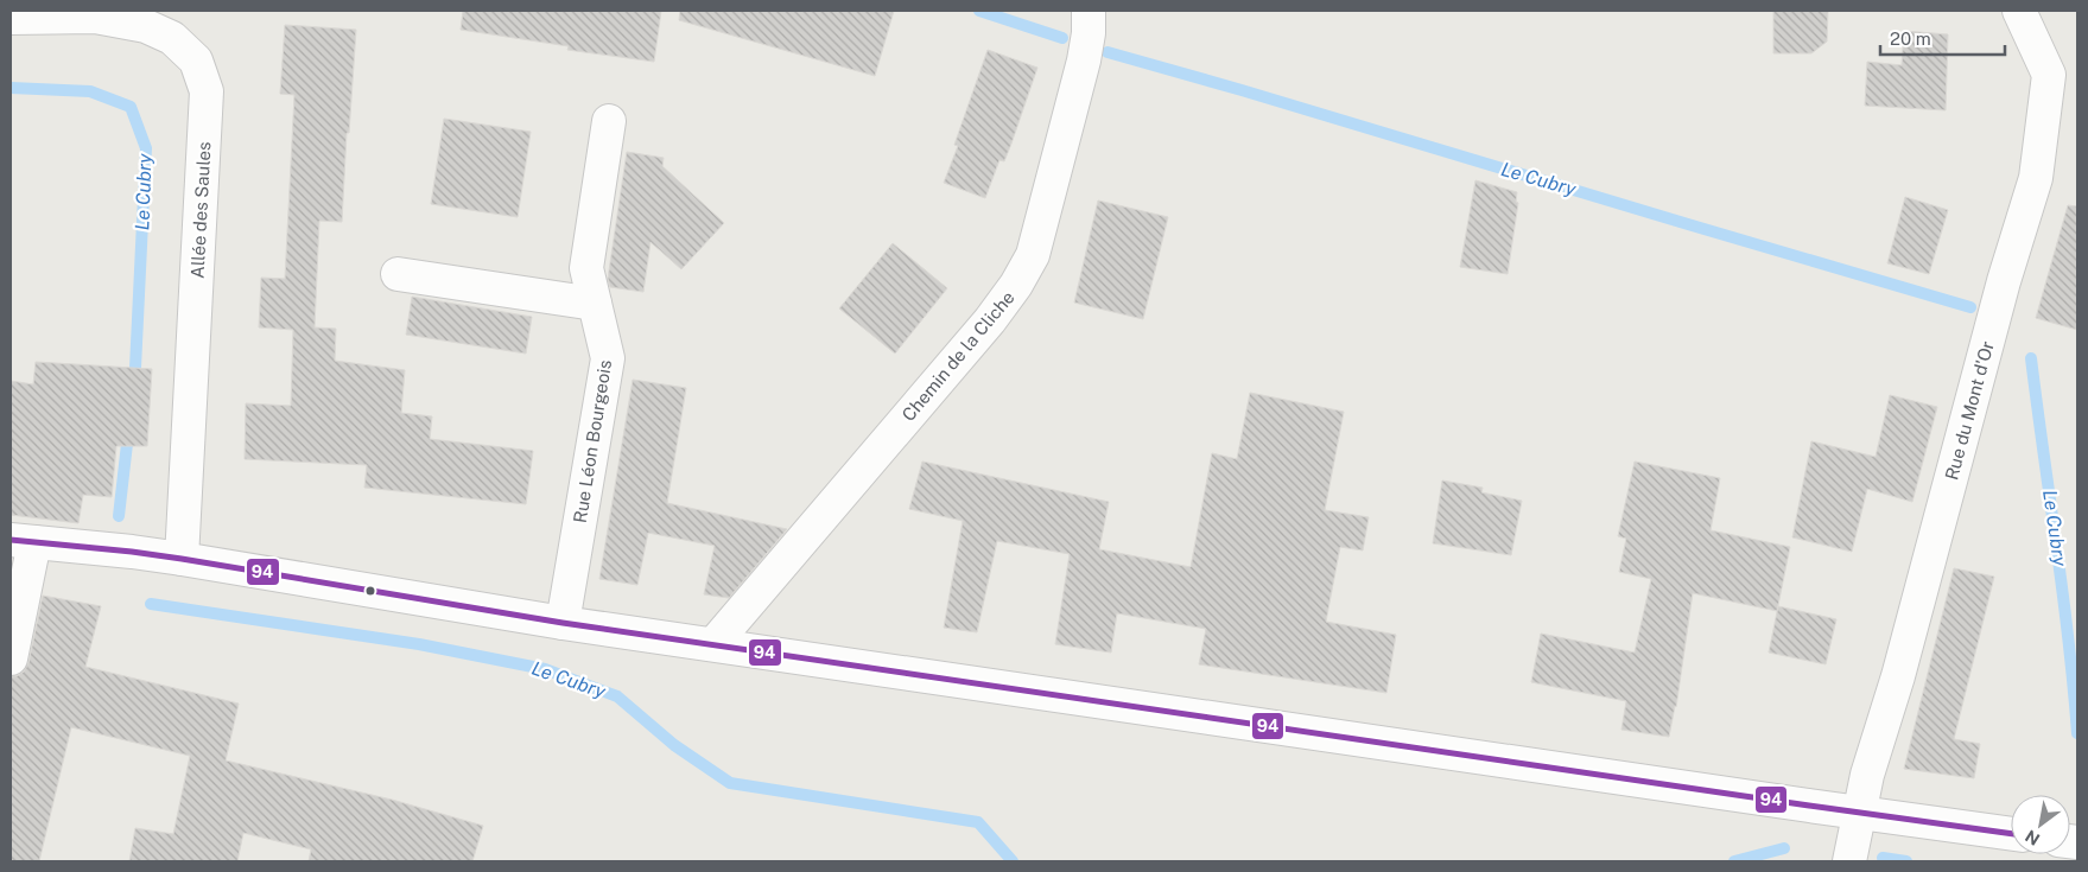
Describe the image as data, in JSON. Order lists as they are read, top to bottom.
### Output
{
  "streets": {
    "street": [
      "Allée des Saules",
      "Chemin de la Cliche",
      "Rue du Mont d'Or",
      "Rue Léon Bourgeois"
    ]
  },
  "water": ["Le Cubry"],
  "lines": ["transit line 94"],
  "scale_bar": "20 m",
  "north": "bottom left"
}
